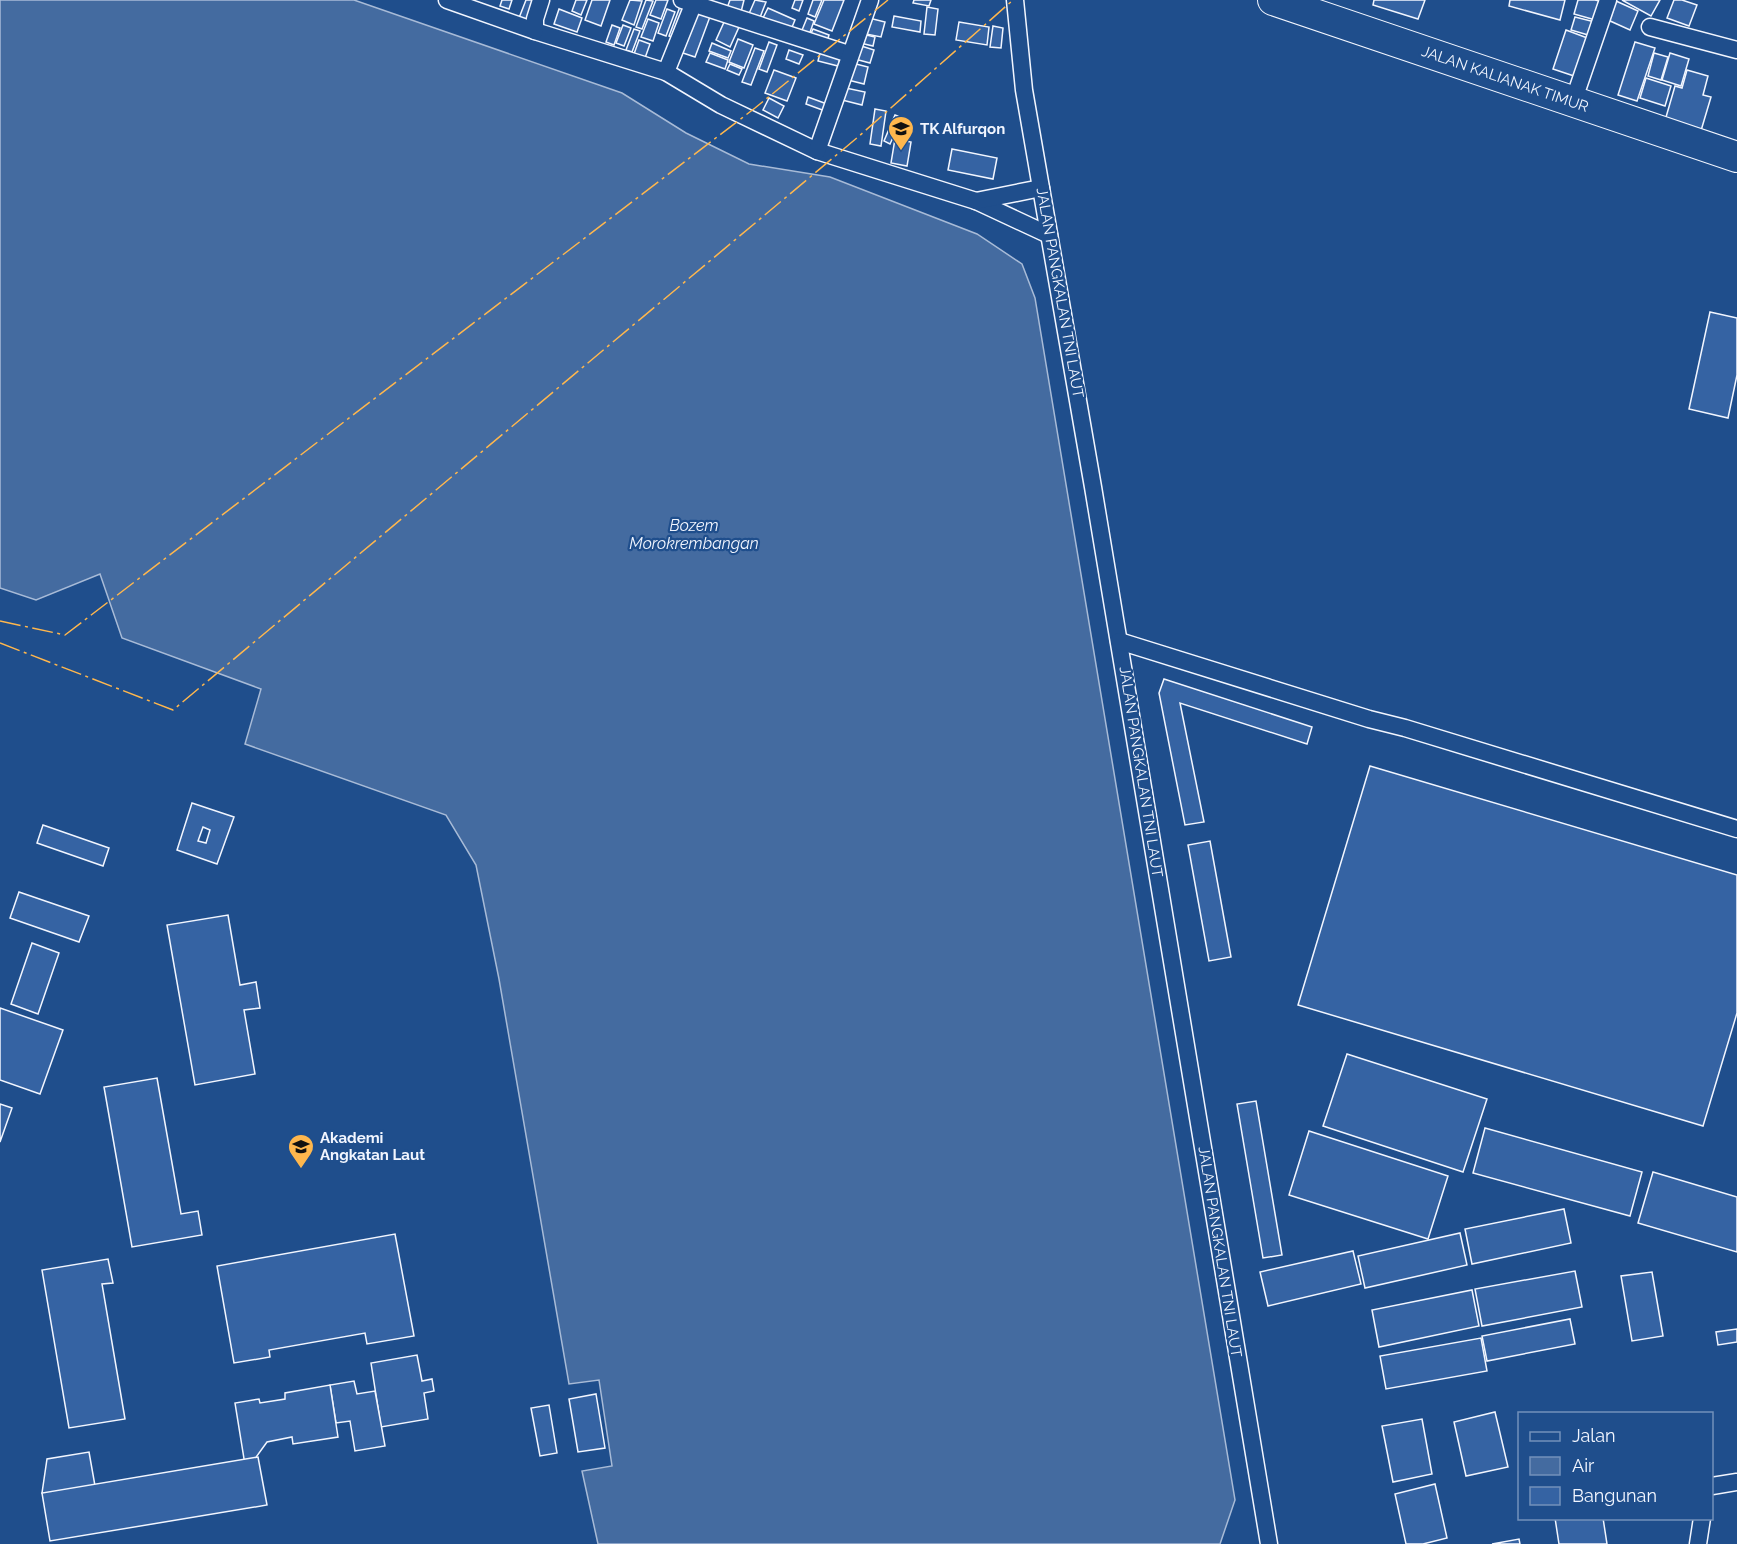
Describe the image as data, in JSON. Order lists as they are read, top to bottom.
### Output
{
  "streets": {
    "highway": ["JALAN KALIANAK TIMUR"],
    "street": ["JALAN PANGKALAN TNI LAUT"]
  },
  "water": ["Bozem Morokrembangan"],
  "places": {
    "school or university": ["TK Alfurqon", "Akademi Angkatan Laut"]
  },
  "legend": ["Jalan", "Air", "Bangunan"]
}
